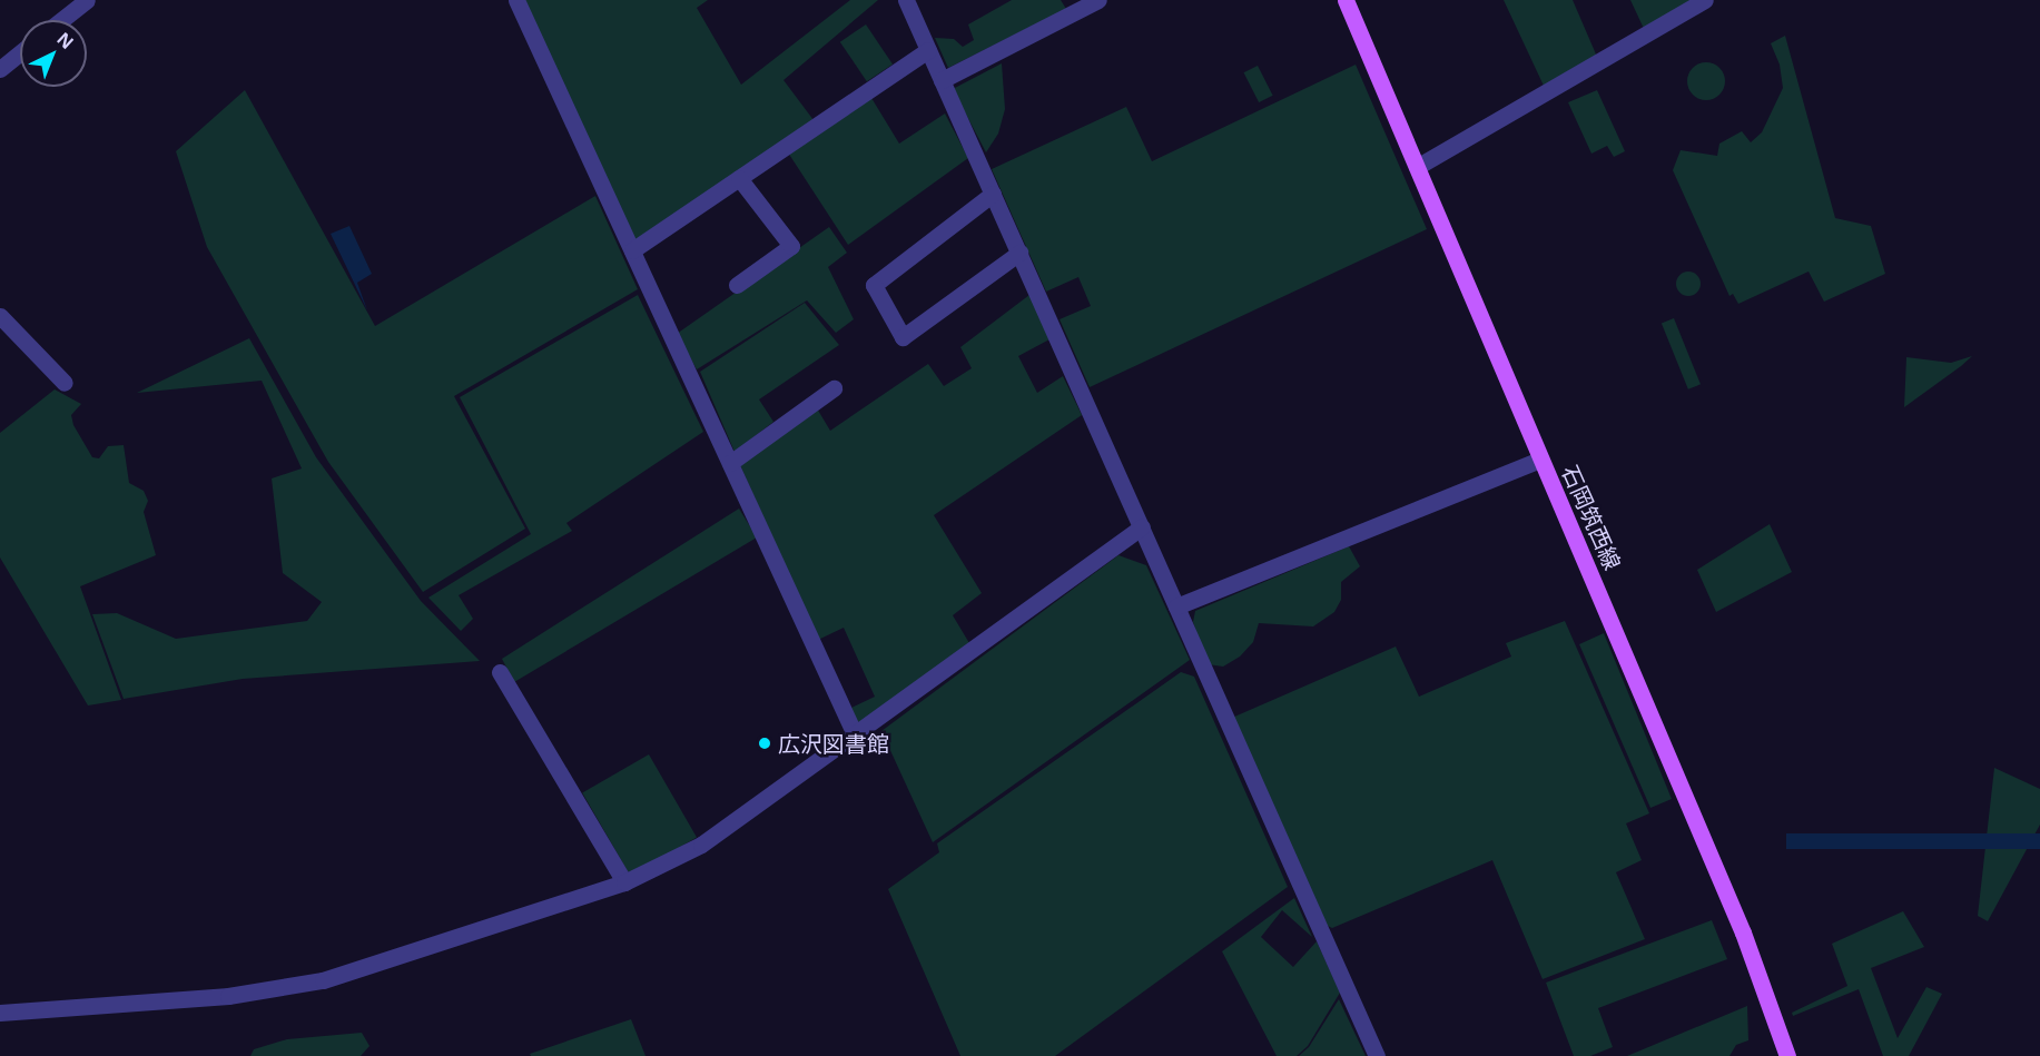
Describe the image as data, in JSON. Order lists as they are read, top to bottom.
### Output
{
  "streets": {
    "main road": ["石岡筑西線"]
  },
  "places": ["広沢図書館"],
  "north": "top right"
}
